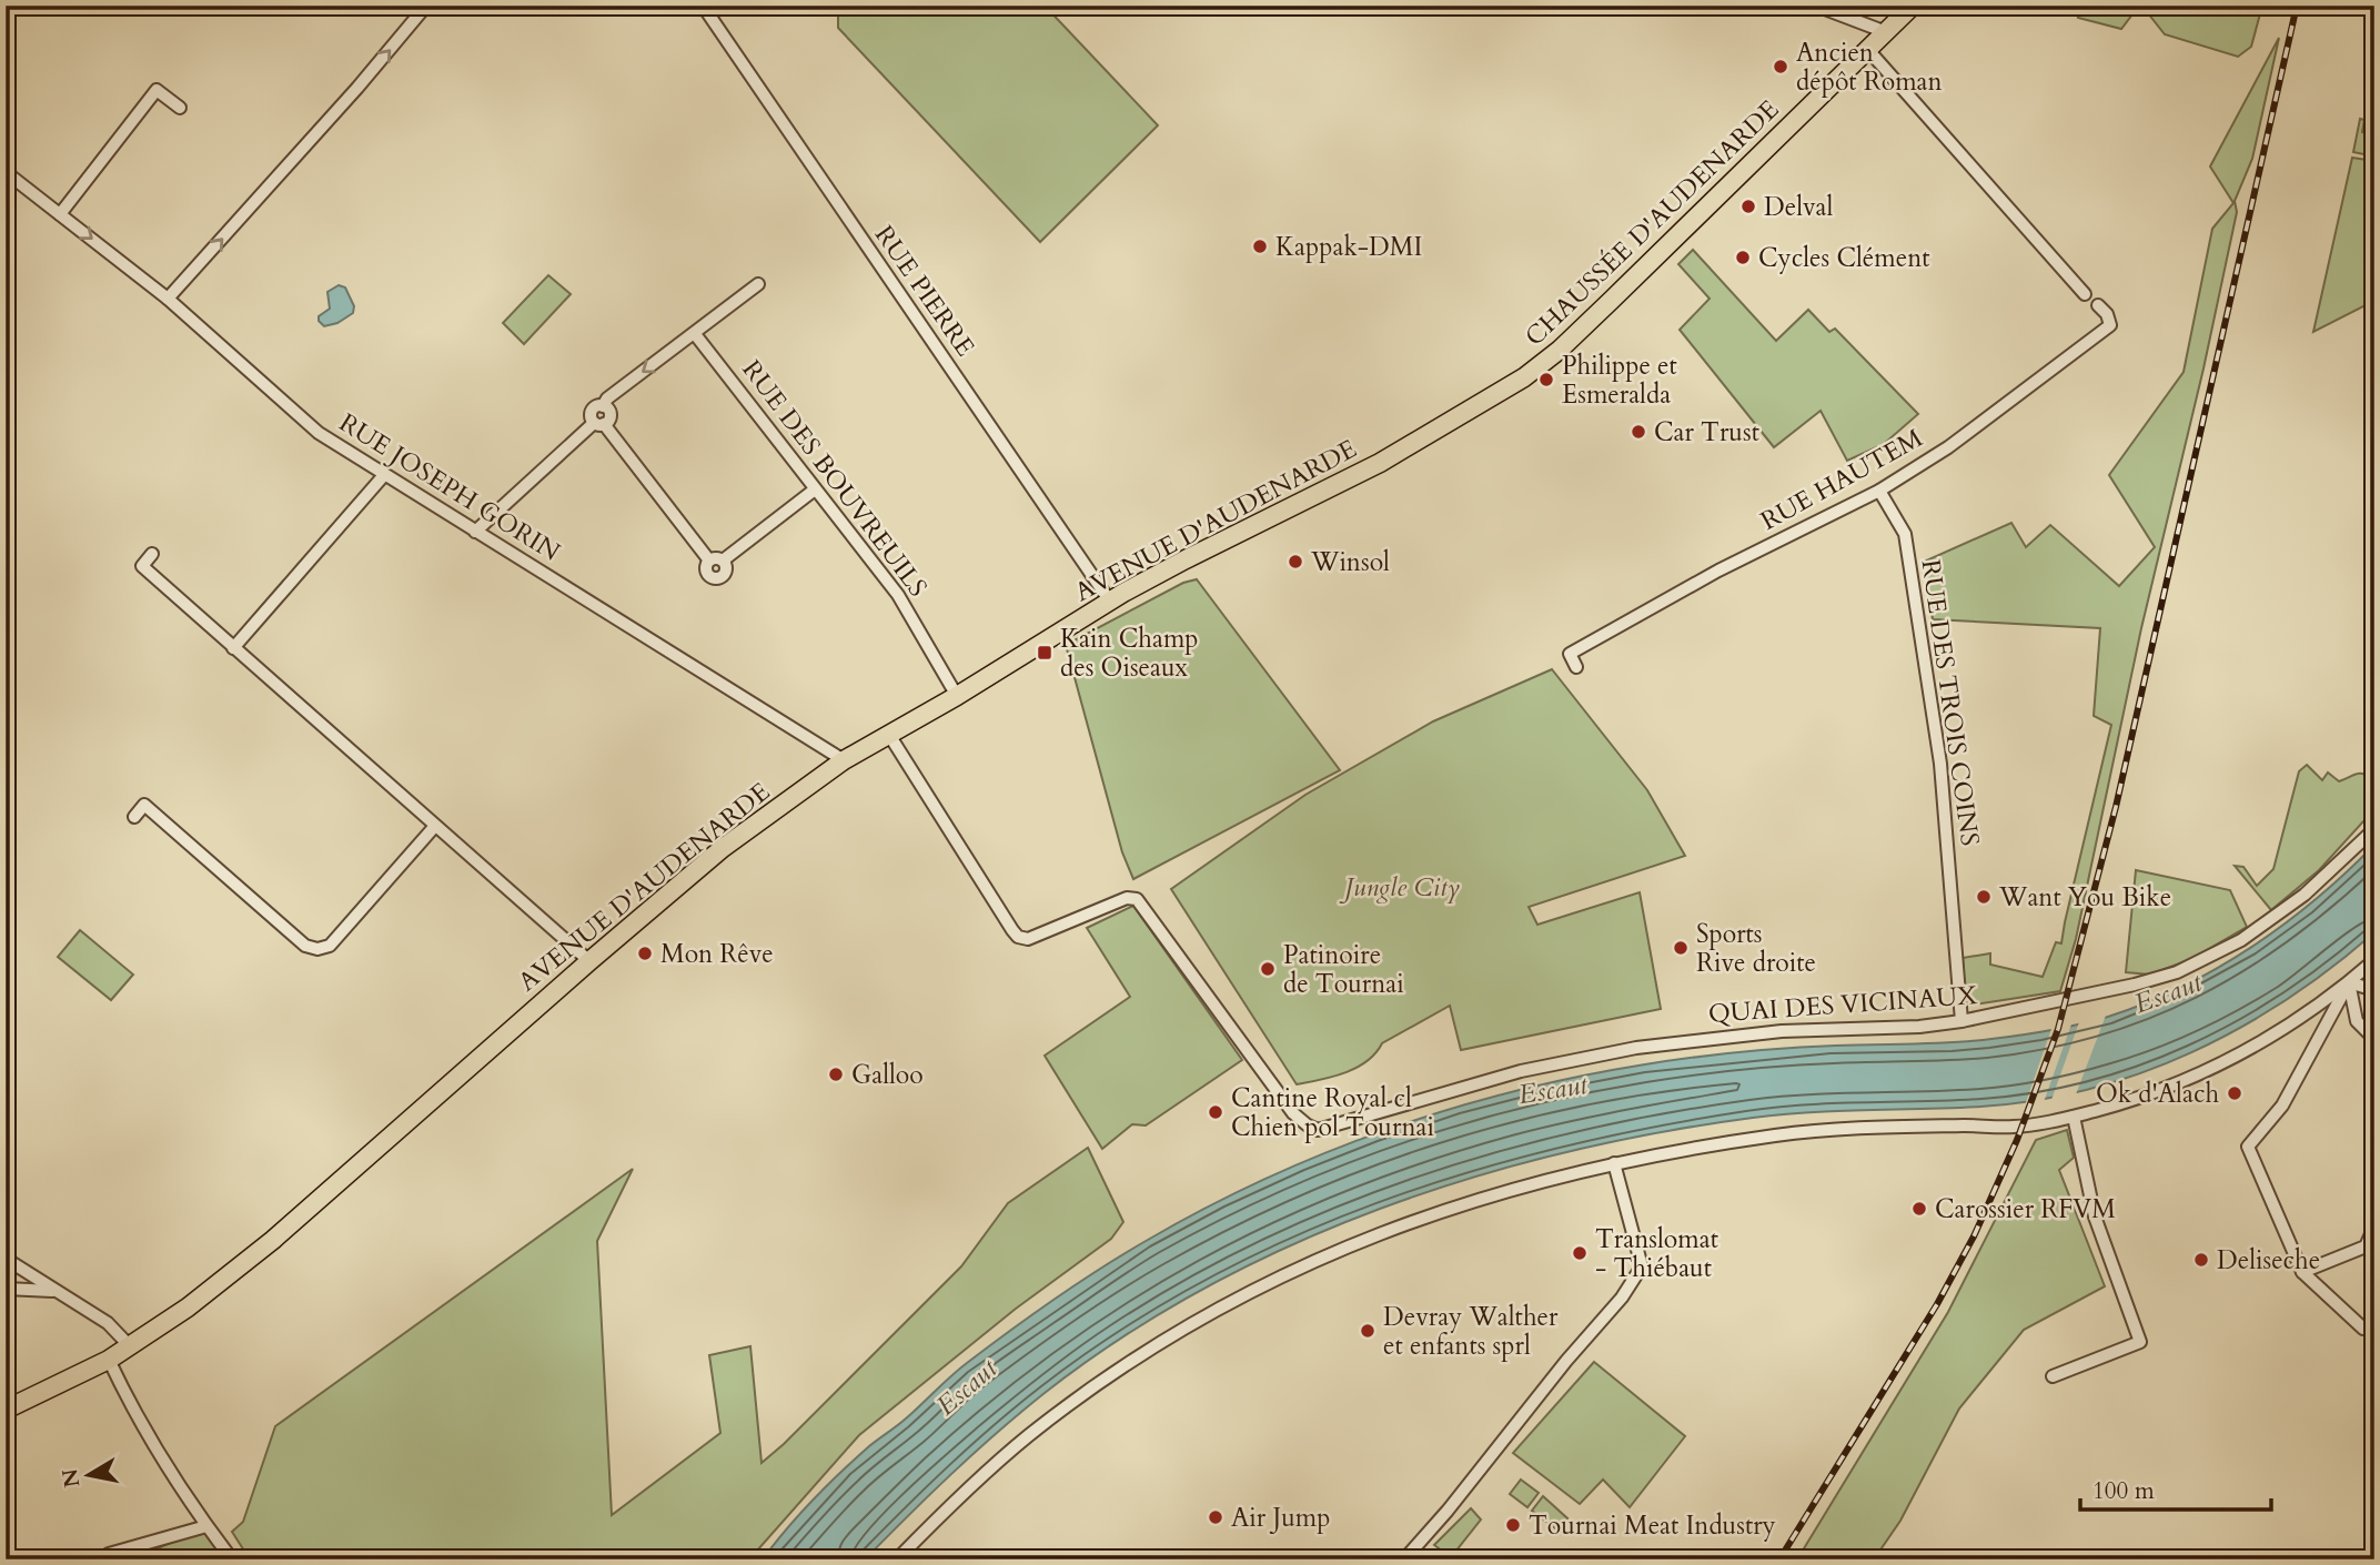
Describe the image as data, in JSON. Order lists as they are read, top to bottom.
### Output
{
  "streets": {
    "main road": ["CHAUSSÉE D'AUDENARDE", "AVENUE D'AUDENARDE"],
    "street": [
      "RUE PIERRE",
      "RUE DES BOUVREUILS",
      "RUE HAUTEM",
      "RUE JOSEPH GORIN",
      "RUE DES TROIS COINS",
      "QUAI DES VICINAUX"
    ]
  },
  "crossings": [
    ["CHAUSSÉE D'AUDENARDE", "AVENUE D'AUDENARDE"],
    ["RUE PIERRE", "AVENUE D'AUDENARDE"],
    ["RUE DES BOUVREUILS", "AVENUE D'AUDENARDE"],
    ["RUE HAUTEM", "RUE DES TROIS COINS"],
    ["RUE JOSEPH GORIN", "AVENUE D'AUDENARDE"],
    ["AVENUE D'AUDENARDE", "QUAI DES VICINAUX"],
    ["RUE DES TROIS COINS", "QUAI DES VICINAUX"]
  ],
  "water": ["Escaut"],
  "parks": ["Jungle City"],
  "places": {
    "other": [
      "Ancien dépôt Roman",
      "Delval",
      "Kappak-DMI",
      "Cycles Clément",
      "Philippe et Esmeralda",
      "Car Trust",
      "Winsol",
      "Want You Bike",
      "Sports Rive droite",
      "Mon Rêve",
      "Patinoire de Tournai",
      "Galloo",
      "Ok d'Alach",
      "Cantine Royal cl Chien pol Tournai",
      "Carossier RFVM",
      "Translomat - Thiébaut",
      "Deliseche",
      "Devray Walther et enfants sprl",
      "Air Jump",
      "Tournai Meat Industry"
    ],
    "transit": ["Kain Champ des Oiseaux"]
  },
  "scale_bar": "100 m",
  "north": "left"
}
